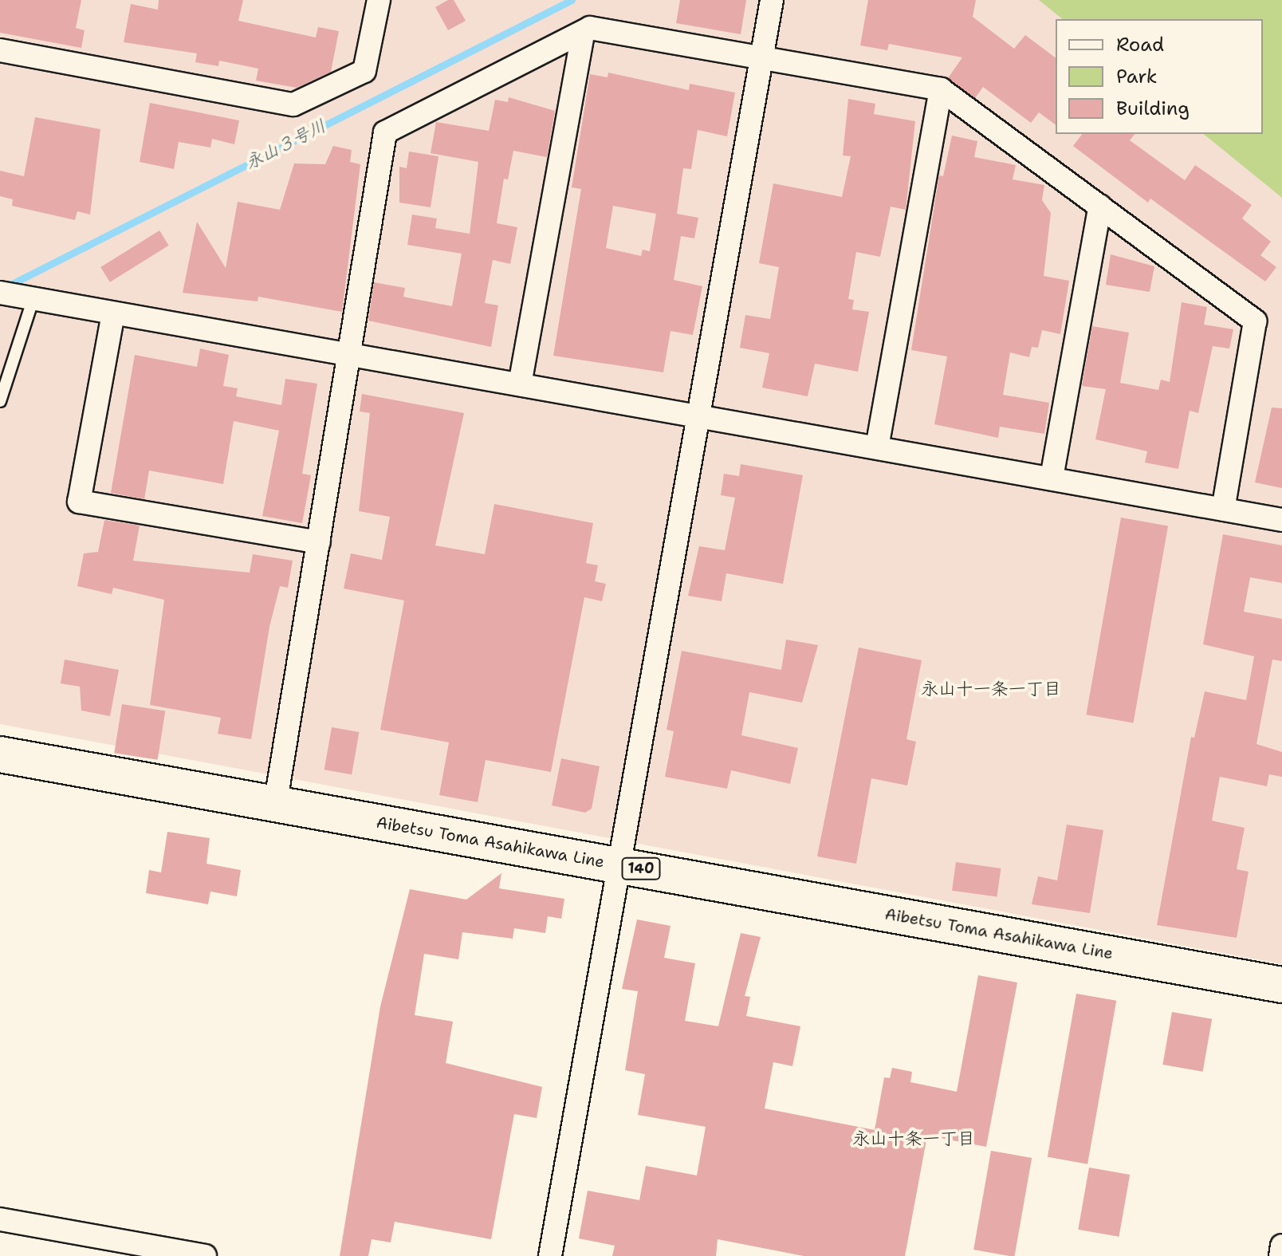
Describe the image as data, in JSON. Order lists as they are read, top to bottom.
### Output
{
  "streets": {
    "main road": ["Aibetsu Toma Asahikawa Line", "140"]
  },
  "districts": ["永山十一条一丁目", "永山十条一丁目"],
  "water": ["永山３号川"],
  "legend": ["Road", "Park", "Building"]
}
